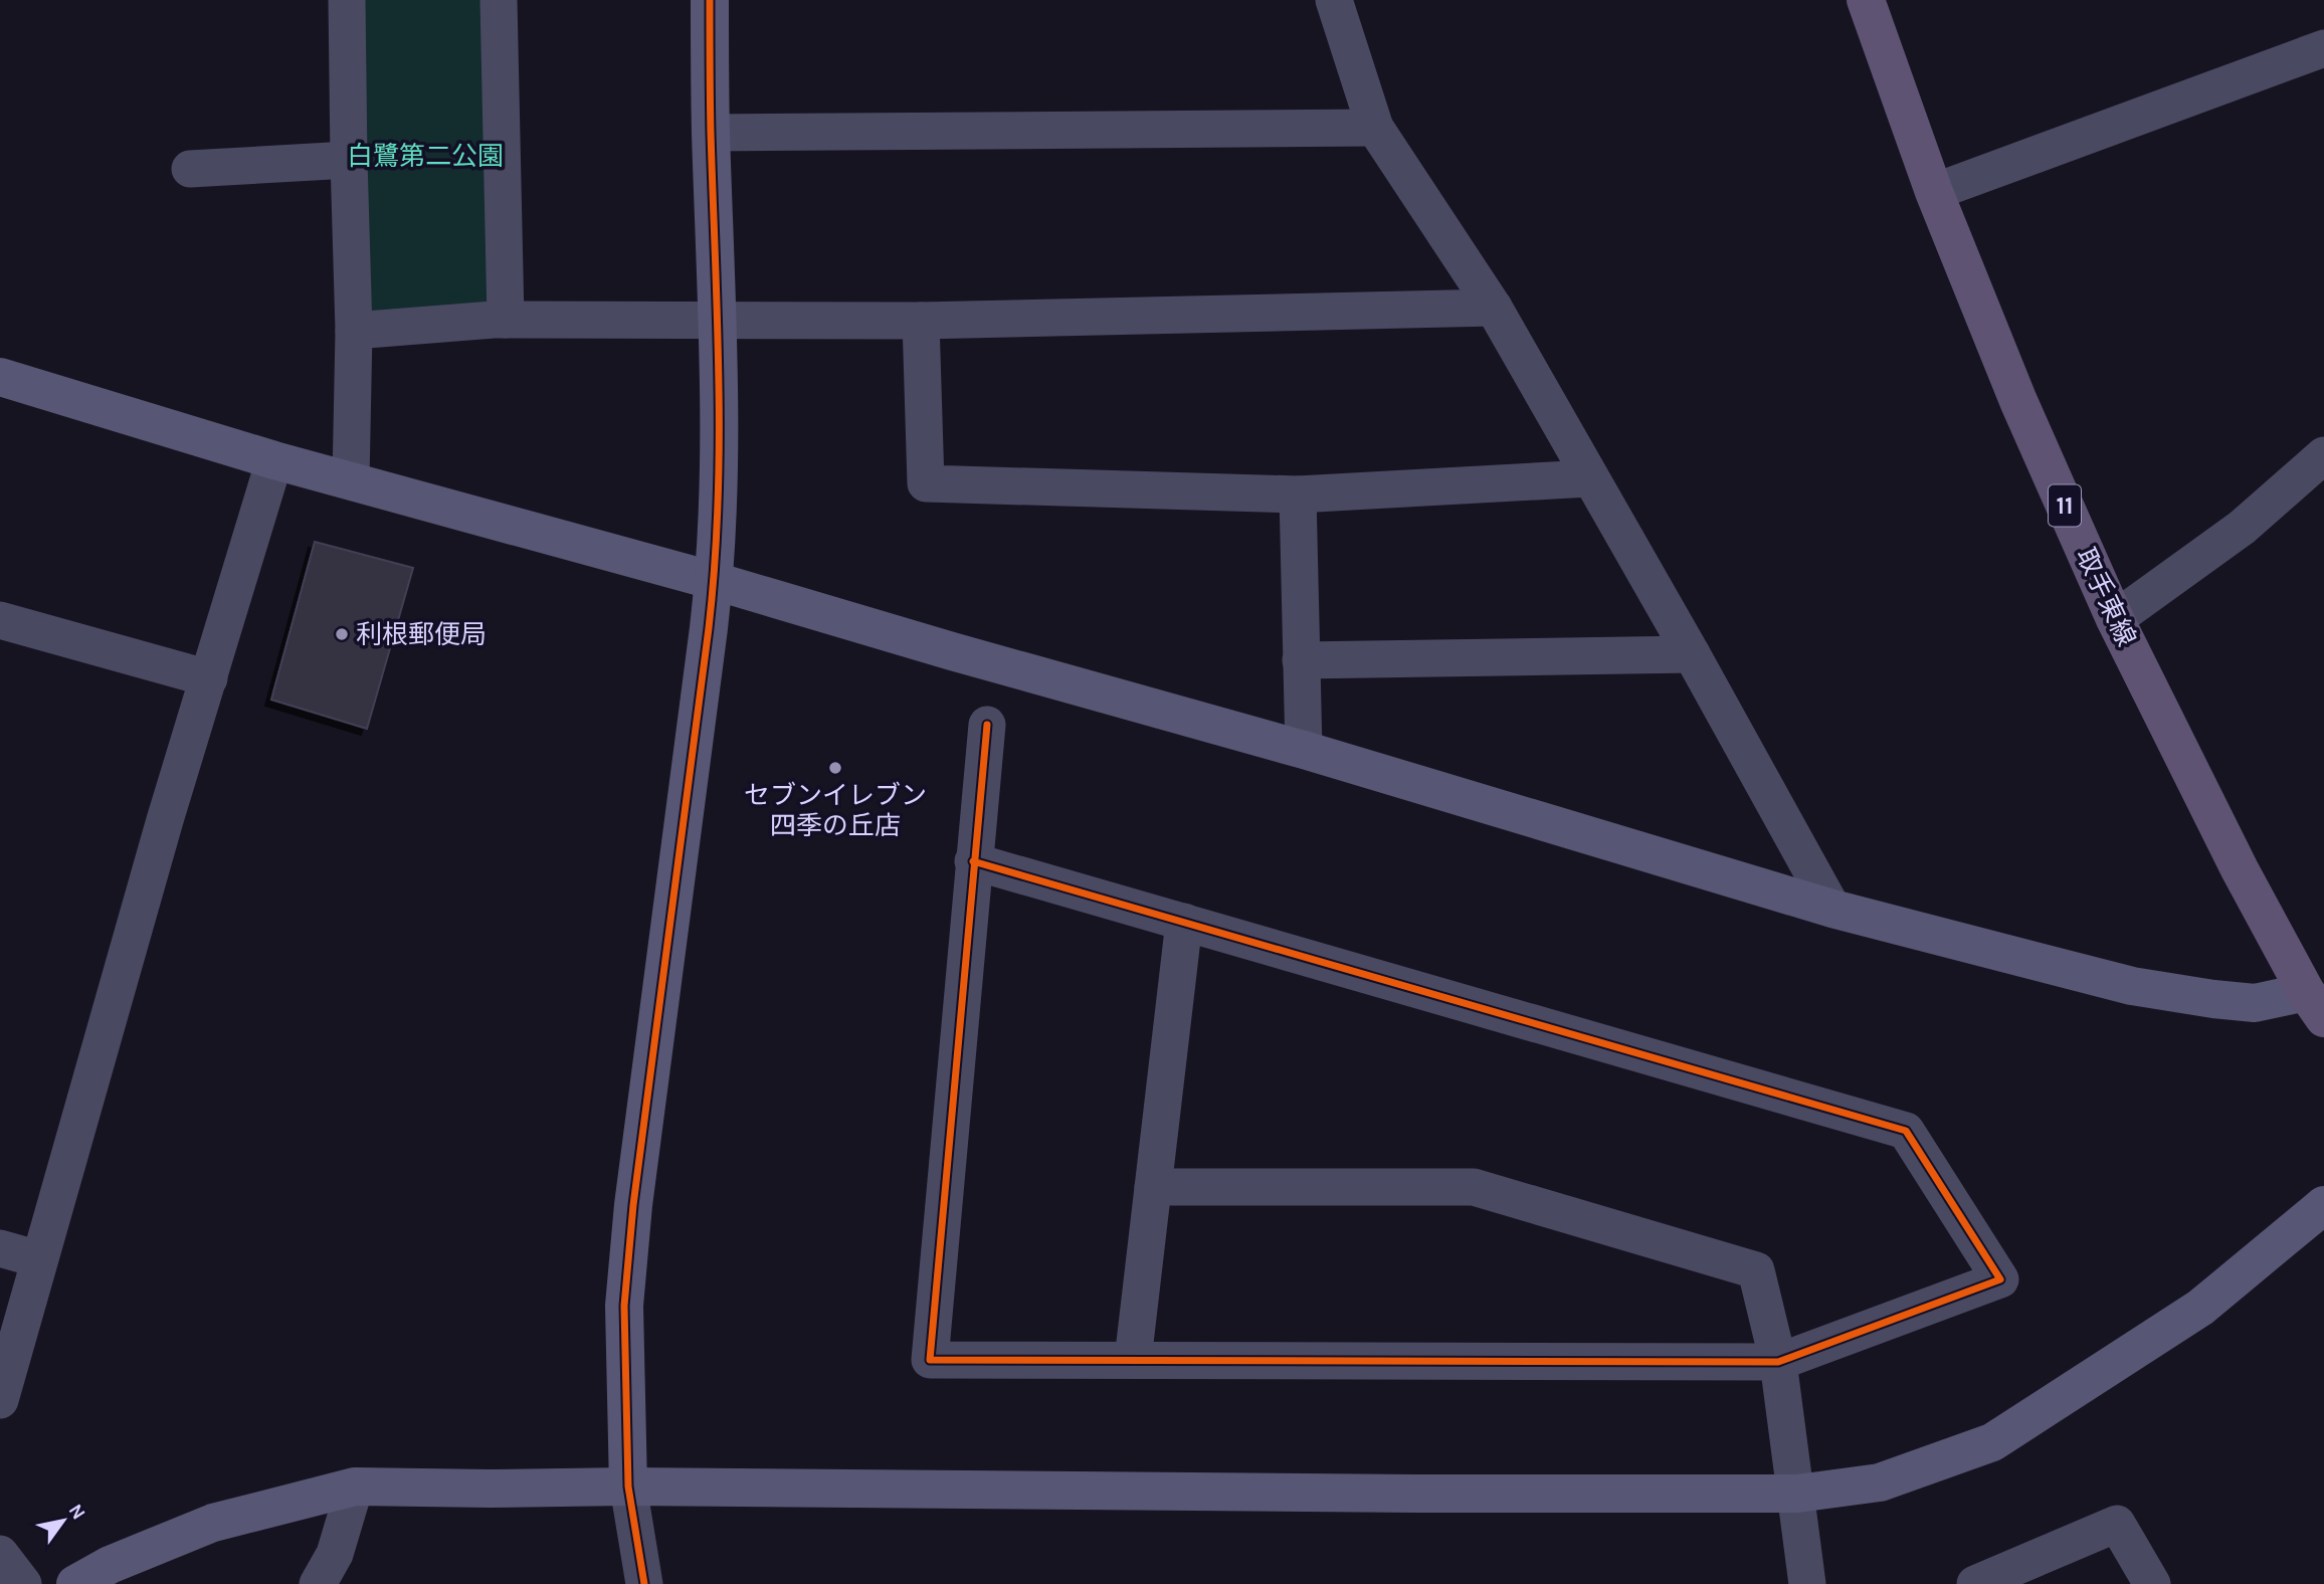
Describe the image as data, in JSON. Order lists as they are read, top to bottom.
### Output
{
  "streets": {
    "main road": ["11", "取手東線"]
  },
  "parks": ["白鷺第二公園"],
  "places": ["利根郵便局", "セブンイレブン 四季の丘店"],
  "north": "top right"
}
